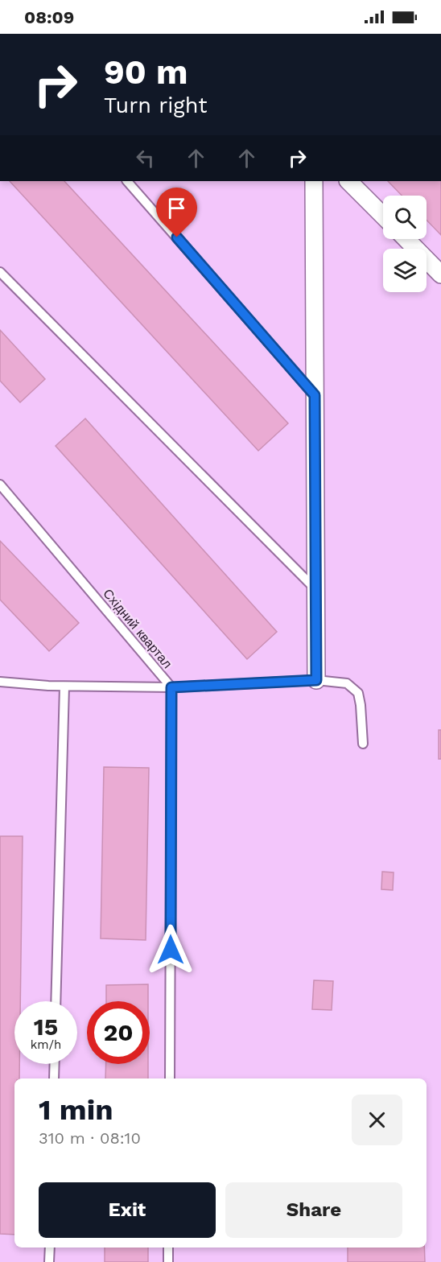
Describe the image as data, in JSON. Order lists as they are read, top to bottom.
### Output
{
  "streets": {
    "lane": ["Східний квартал"]
  },
  "page": {
    "status": "08:09",
    "turn": ["90 m", "Turn right"],
    "speed": "15 km/h",
    "limit": "20",
    "heading": ["1 min", "310 m · 08:10"],
    "buttons": ["Exit", "Share"]
  }
}
